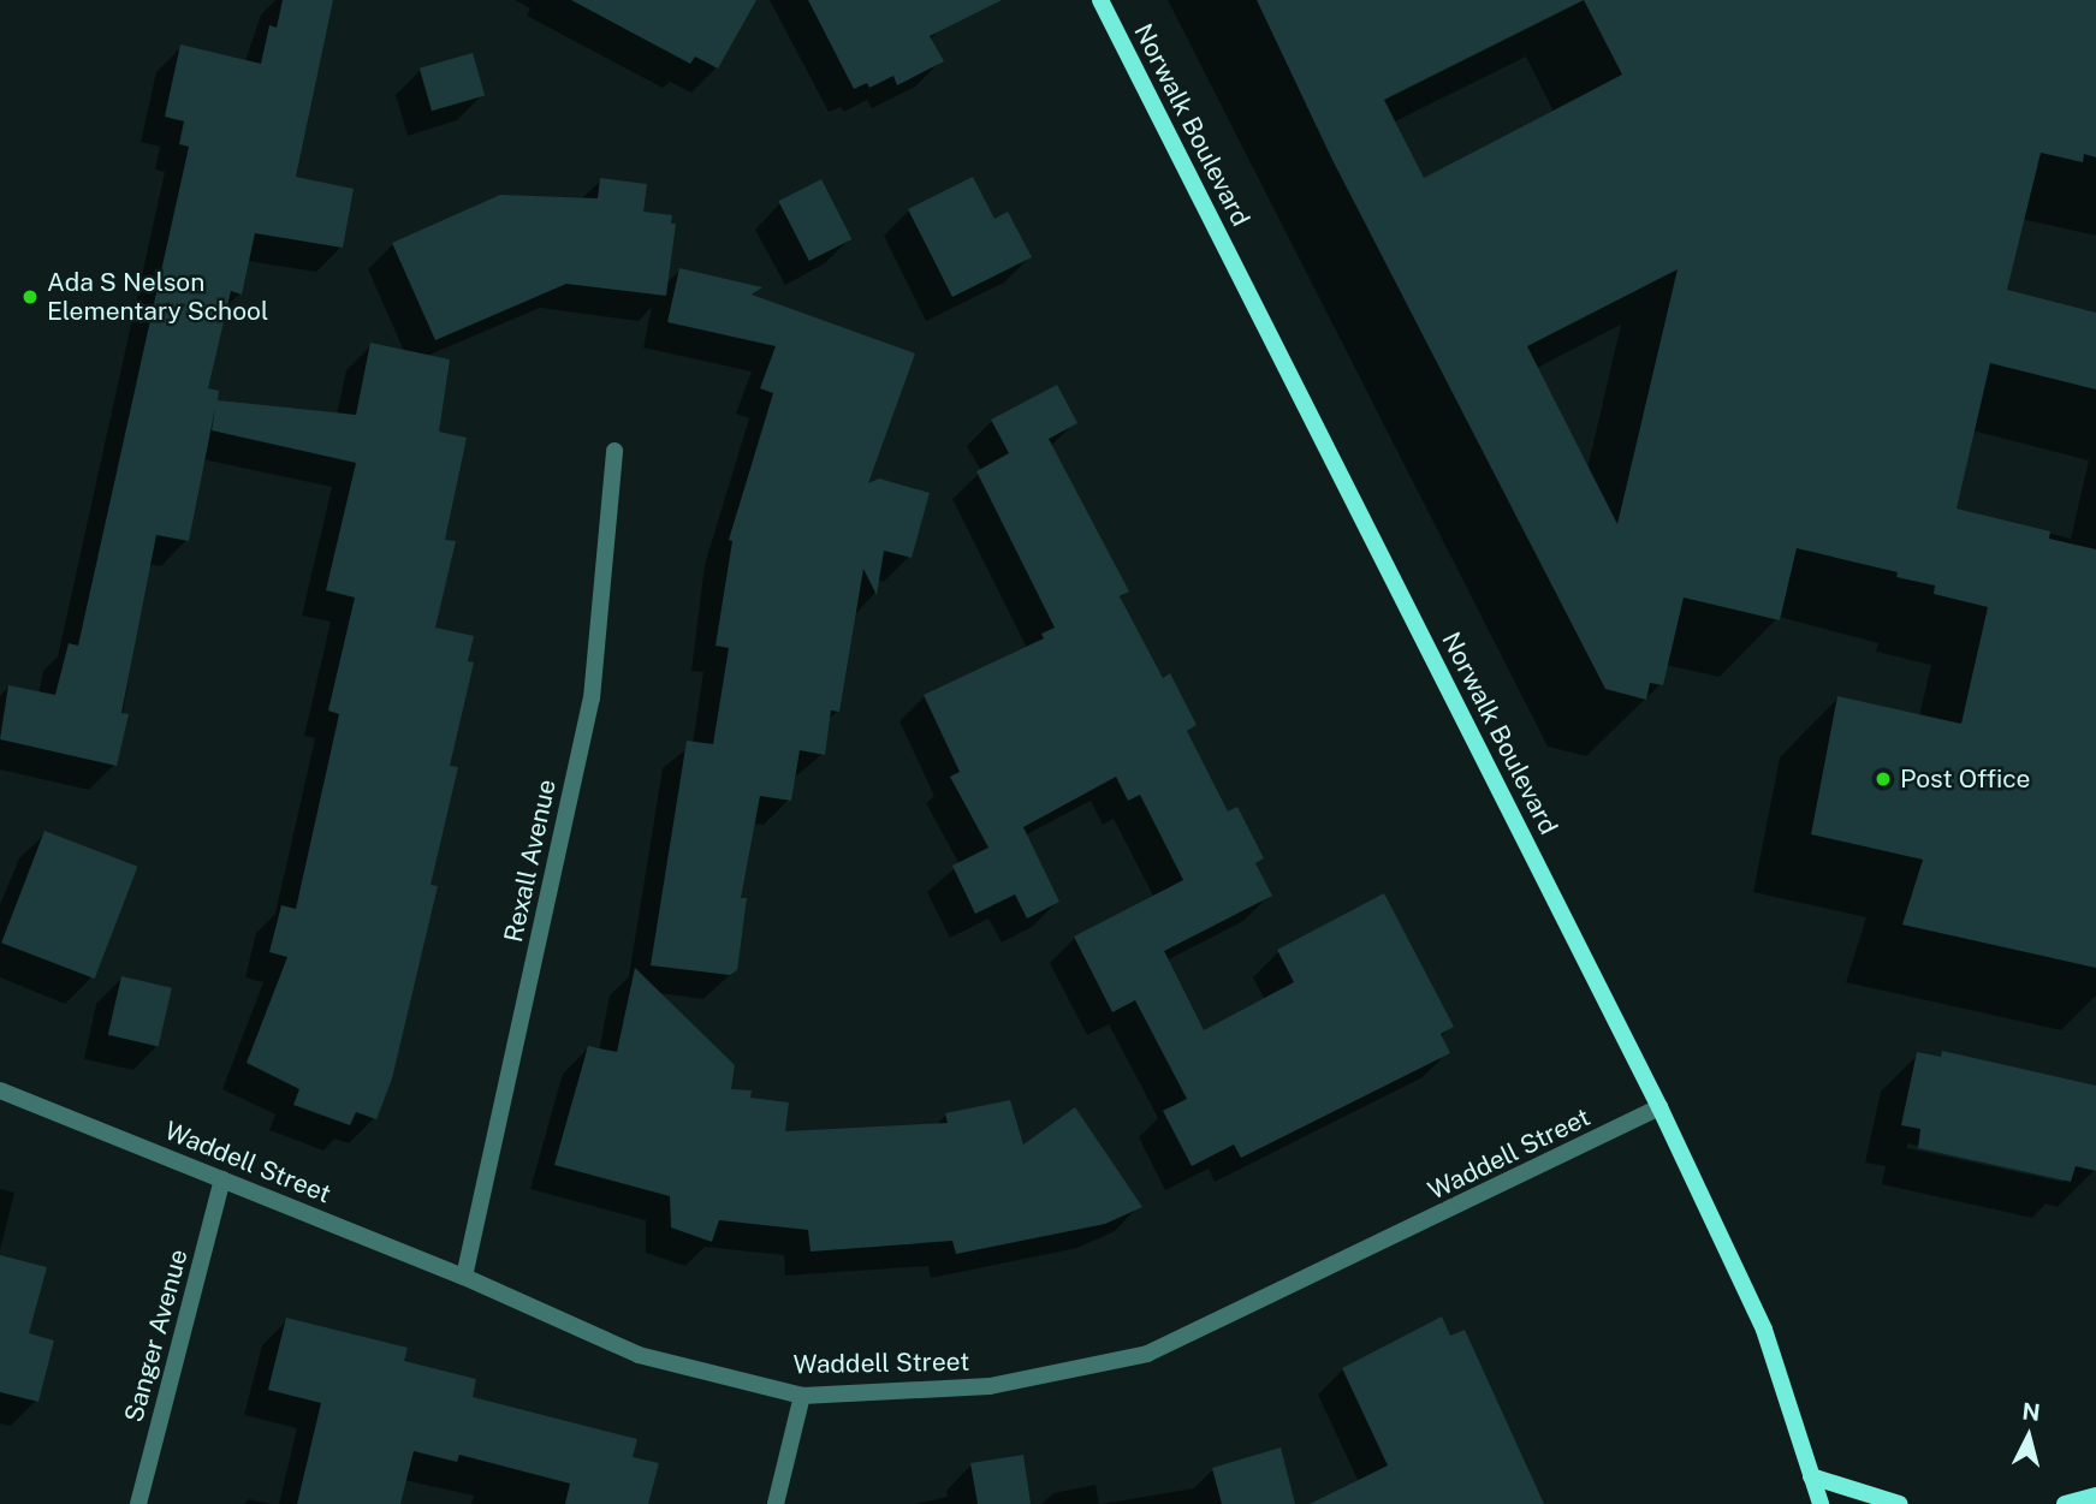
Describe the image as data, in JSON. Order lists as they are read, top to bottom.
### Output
{
  "streets": {
    "main road": ["Norwalk Boulevard"],
    "street": ["Rexall Avenue", "Waddell Street", "Sanger Avenue"]
  },
  "crossings": [
    ["Norwalk Boulevard", "Waddell Street"],
    ["Rexall Avenue", "Waddell Street"],
    ["Waddell Street", "Sanger Avenue"]
  ],
  "places": ["Ada S Nelson Elementary School", "Post Office"],
  "north": "top"
}
